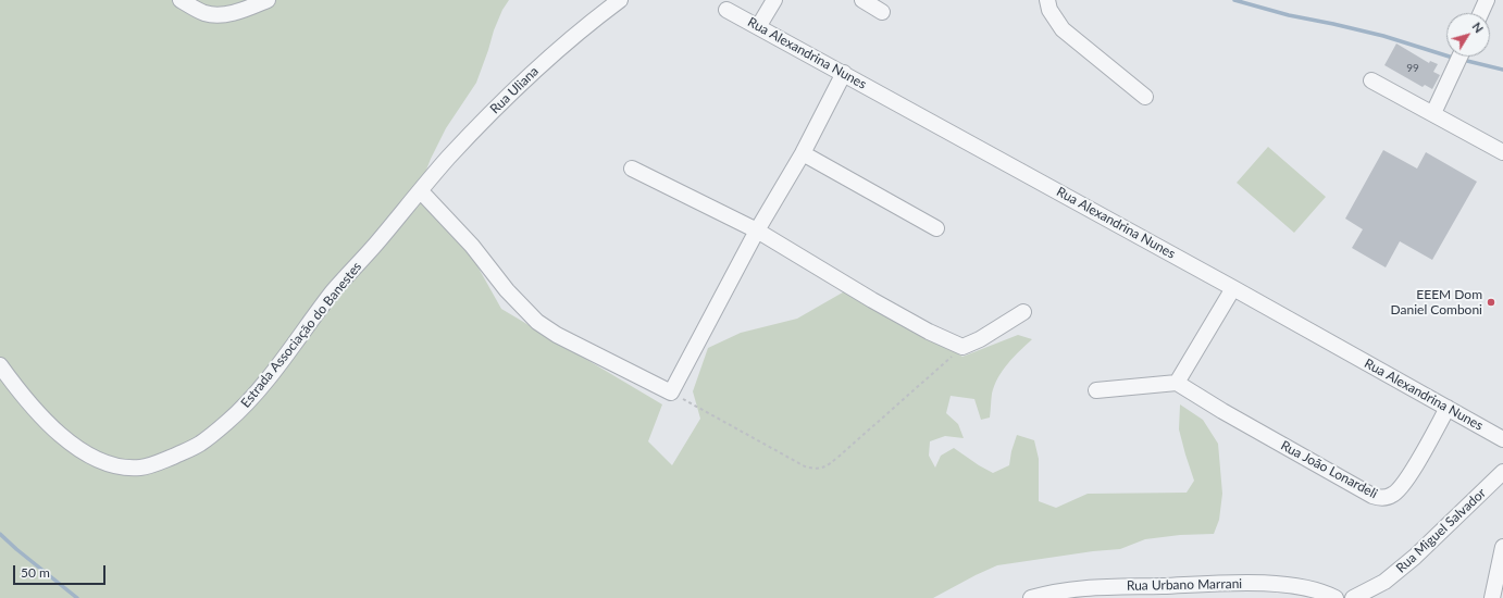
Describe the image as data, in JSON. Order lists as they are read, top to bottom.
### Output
{
  "streets": {
    "street": [
      "Rua Alexandrina Nunes",
      "Rua Uliana",
      "Estrada Associação do Banestes",
      "Rua João Lonardeli",
      "Rua Miguel Salvador",
      "Rua Urbano Marrani"
    ]
  },
  "crossings": [
    ["Rua Alexandrina Nunes", "Rua João Lonardeli"],
    ["Rua Uliana", "Estrada Associação do Banestes"]
  ],
  "places": ["EEEM Dom Daniel Comboni"],
  "house_numbers": ["99"],
  "scale_bar": "50 m",
  "north": "top right"
}
